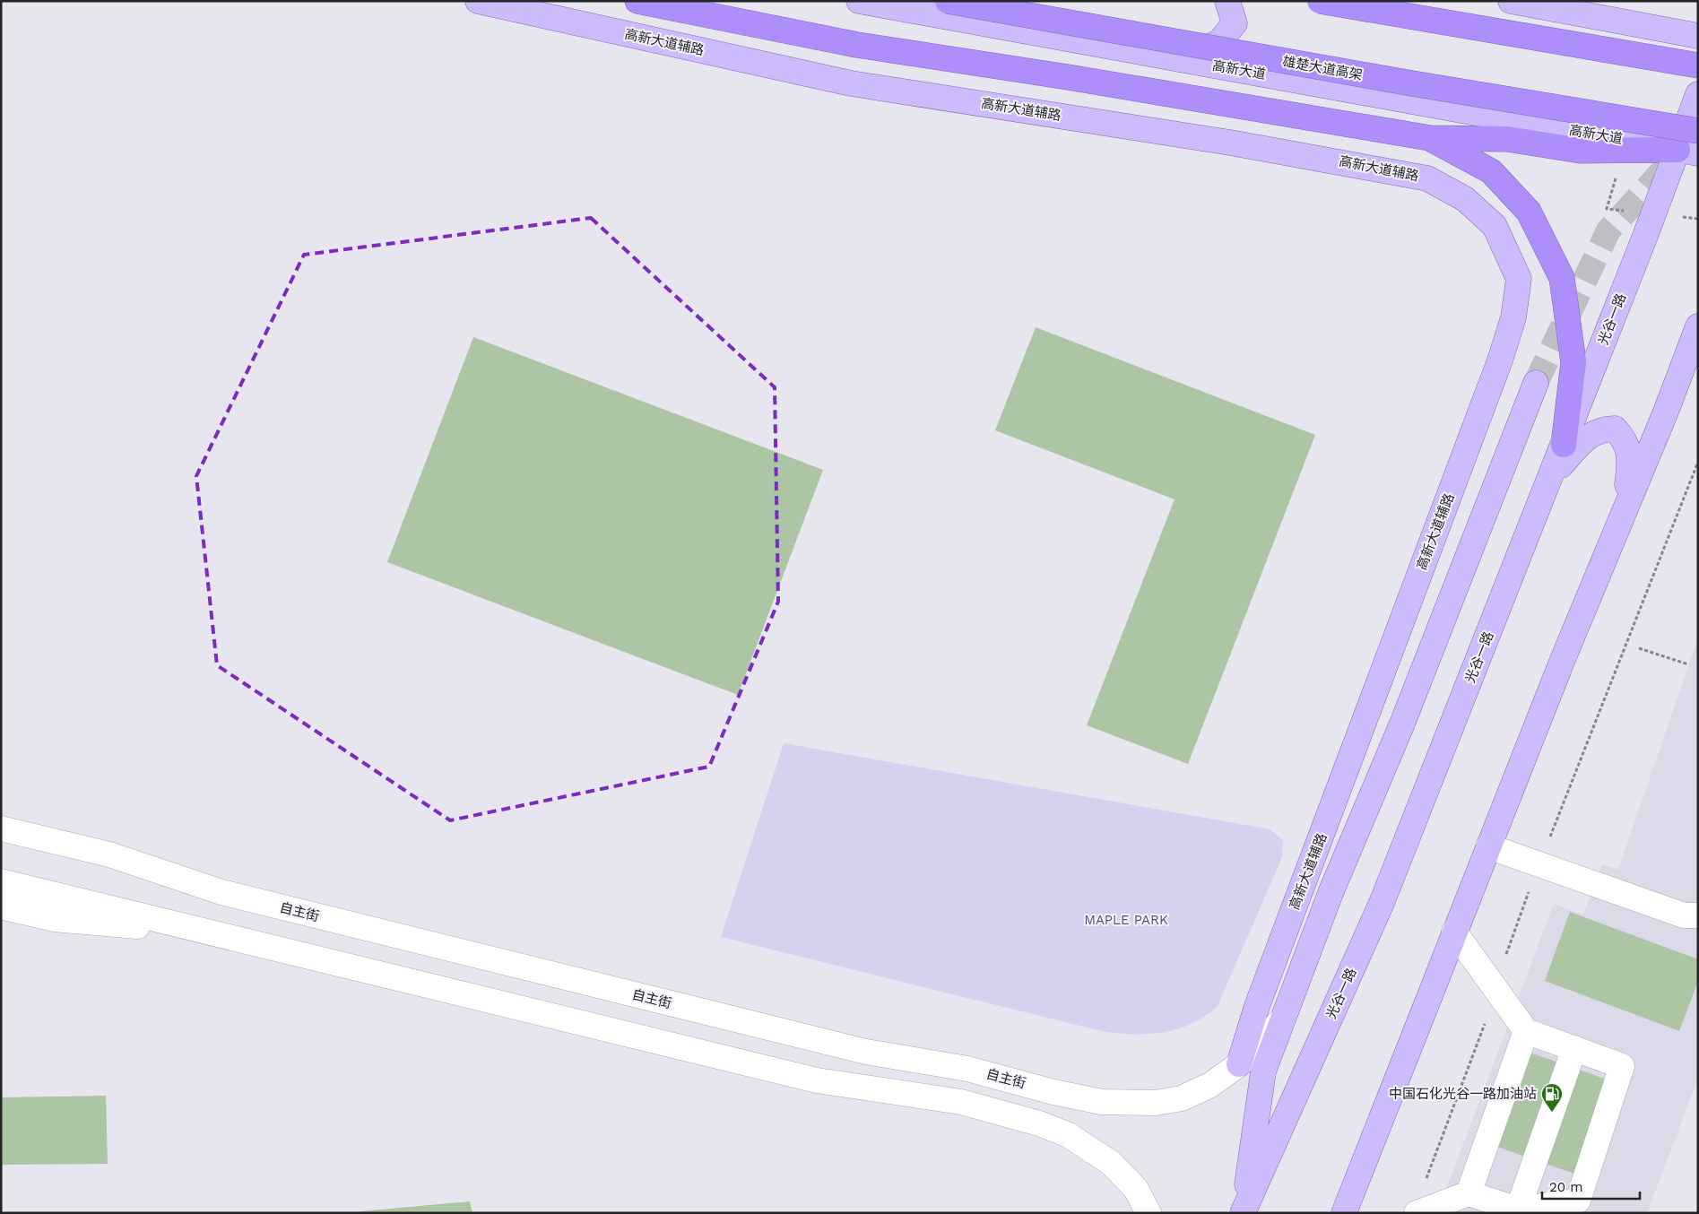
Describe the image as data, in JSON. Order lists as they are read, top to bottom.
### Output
{
  "streets": {
    "highway": ["雄楚大道高架"],
    "main road": ["高新大道辅路", "高新大道", "光谷一路"],
    "street": ["自主街"]
  },
  "crossings": [
    ["高新大道辅路", "自主街"],
    ["高新大道", "光谷一路"]
  ],
  "parks": ["MAPLE PARK"],
  "places": {
    "fuel station": ["中国石化光谷一路加油站"]
  },
  "scale_bar": "20 m"
}
